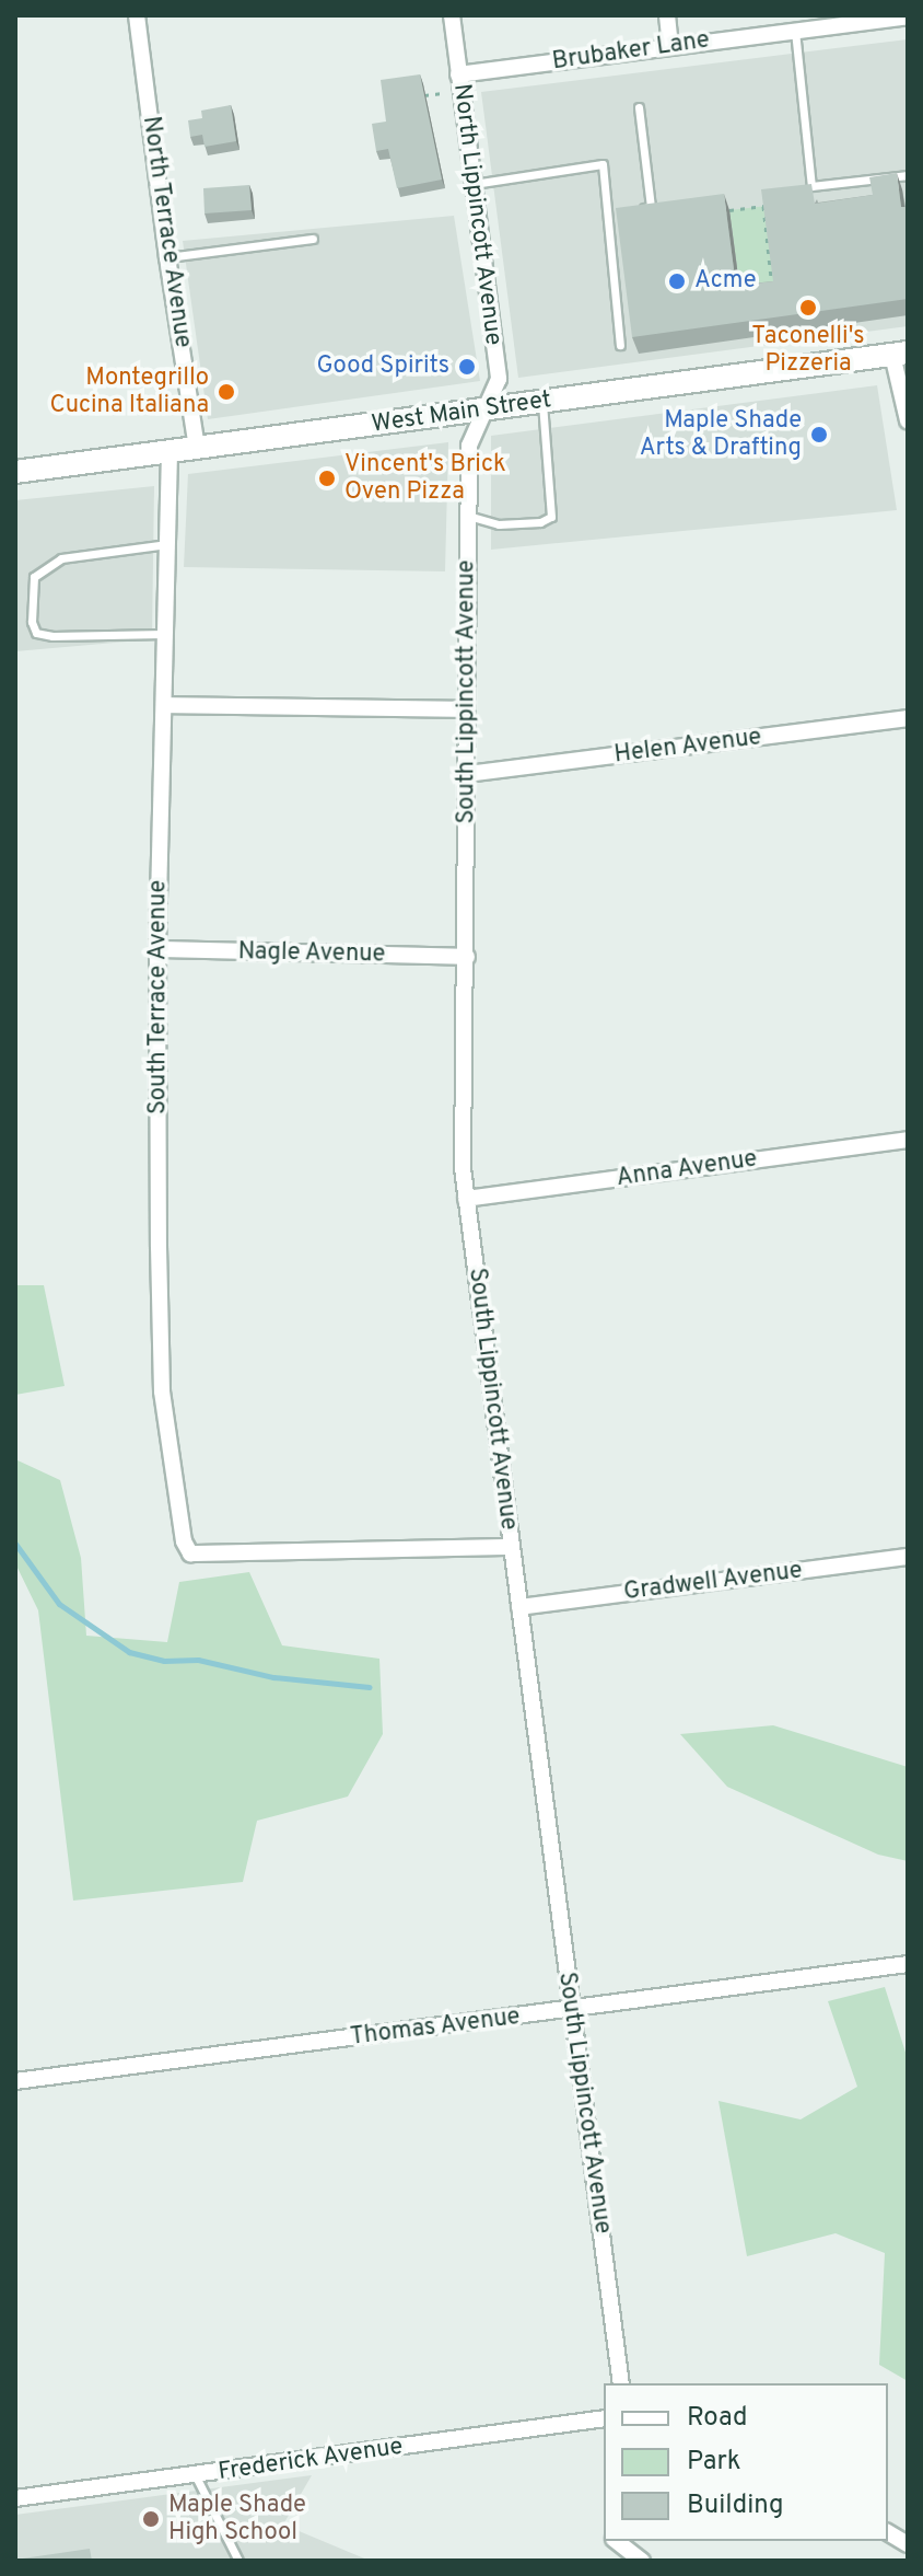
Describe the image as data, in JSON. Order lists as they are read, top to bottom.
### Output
{
  "streets": {
    "main road": ["West Main Street"],
    "street": [
      "Brubaker Lane",
      "North Lippincott Avenue",
      "North Terrace Avenue",
      "South Lippincott Avenue",
      "Helen Avenue",
      "Nagle Avenue",
      "South Terrace Avenue",
      "Anna Avenue",
      "Gradwell Avenue",
      "Thomas Avenue",
      "Frederick Avenue"
    ]
  },
  "crossings": [
    ["Brubaker Lane", "North Lippincott Avenue"],
    ["North Lippincott Avenue", "West Main Street"],
    ["North Lippincott Avenue", "South Lippincott Avenue"],
    ["North Terrace Avenue", "West Main Street"],
    ["West Main Street", "South Lippincott Avenue"],
    ["West Main Street", "South Terrace Avenue"],
    ["South Lippincott Avenue", "Helen Avenue"],
    ["South Lippincott Avenue", "Nagle Avenue"],
    ["South Lippincott Avenue", "South Terrace Avenue"],
    ["South Lippincott Avenue", "Anna Avenue"],
    ["South Lippincott Avenue", "Gradwell Avenue"],
    ["South Lippincott Avenue", "Thomas Avenue"],
    ["Nagle Avenue", "South Terrace Avenue"]
  ],
  "places": [
    "Acme",
    "Taconelli's Pizzeria",
    "Good Spirits",
    "Montegrillo Cucina Italiana",
    "Maple Shade Arts & Drafting",
    "Vincent's Brick Oven Pizza",
    "Maple Shade High School"
  ],
  "legend": ["Road", "Park", "Building"]
}
